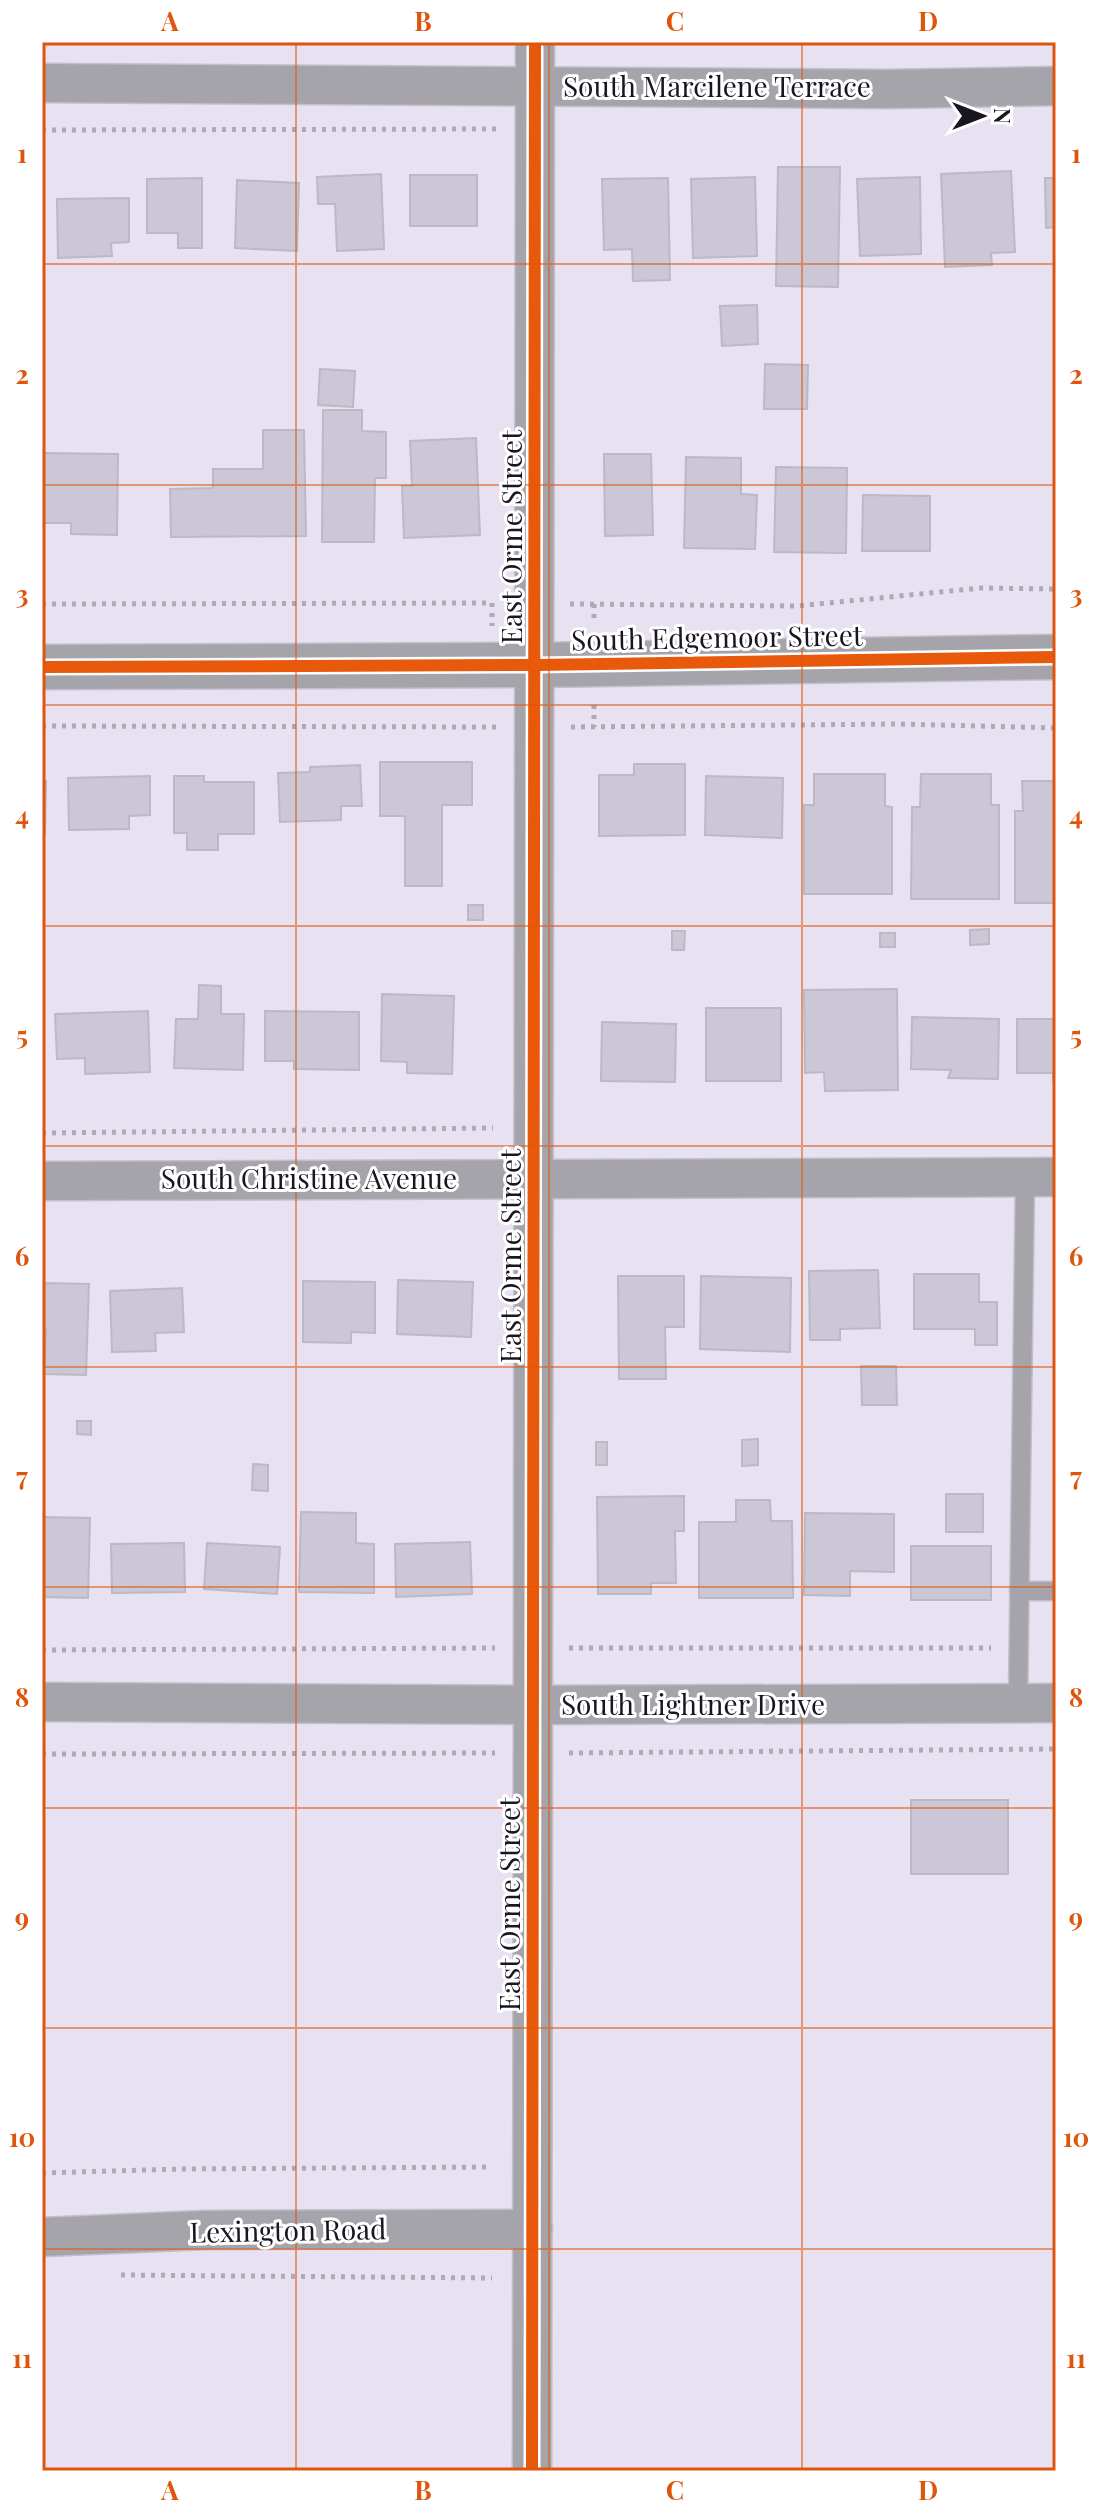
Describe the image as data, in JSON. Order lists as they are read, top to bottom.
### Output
{
  "streets": {
    "street": [
      "South Marcilene Terrace",
      "East Orme Street",
      "South Edgemoor Street",
      "South Christine Avenue",
      "South Lightner Drive",
      "Lexington Road"
    ]
  },
  "crossings": [
    ["South Marcilene Terrace", "East Orme Street"],
    ["East Orme Street", "South Edgemoor Street"],
    ["East Orme Street", "South Christine Avenue"],
    ["East Orme Street", "South Lightner Drive"],
    ["East Orme Street", "Lexington Road"]
  ],
  "north": "right",
  "grid": {
    "columns": [
      "A",
      "B",
      "C",
      "D"
    ],
    "rows": [
      "1",
      "2",
      "3",
      "4",
      "5",
      "6",
      "7",
      "8",
      "9",
      "10",
      "11"
    ]
  }
}
